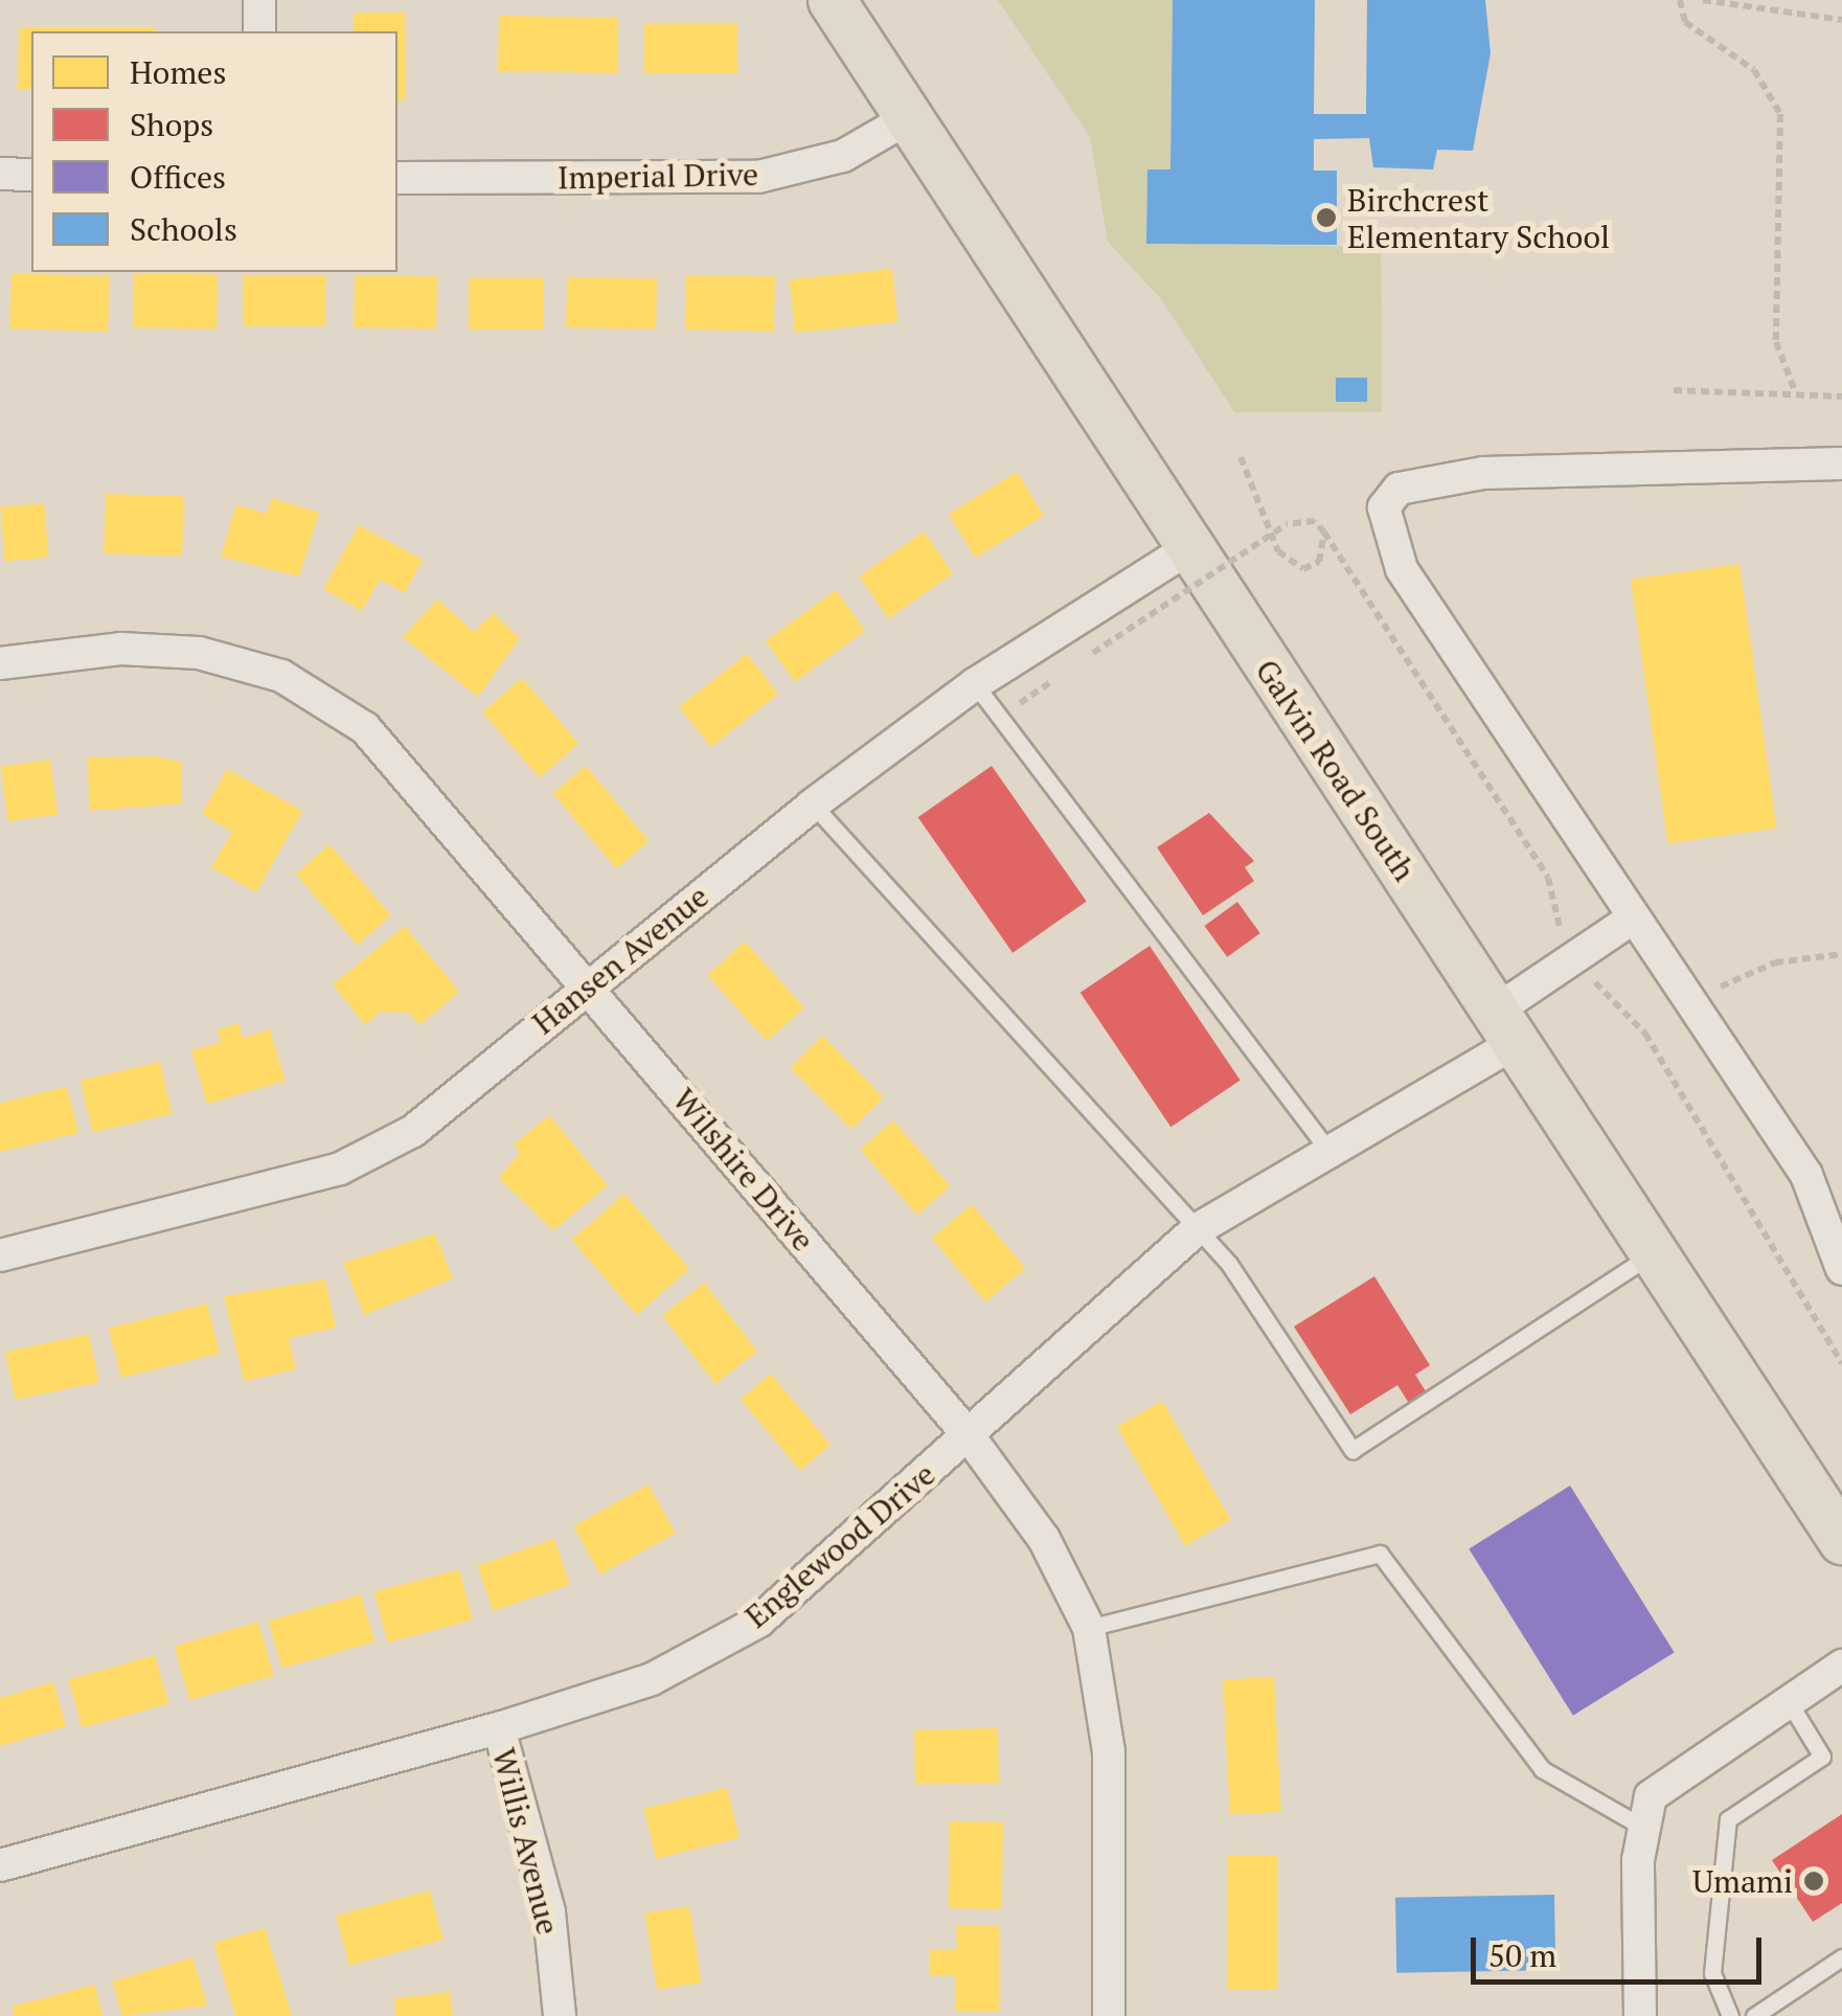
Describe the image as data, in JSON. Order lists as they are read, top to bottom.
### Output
{
  "streets": {
    "main road": ["Galvin Road South"],
    "street": [
      "Imperial Drive",
      "Hansen Avenue",
      "Wilshire Drive",
      "Englewood Drive",
      "Willis Avenue"
    ]
  },
  "crossings": [
    ["Imperial Drive", "Galvin Road South"],
    ["Galvin Road South", "Hansen Avenue"],
    ["Galvin Road South", "Englewood Drive"],
    ["Hansen Avenue", "Wilshire Drive"],
    ["Wilshire Drive", "Englewood Drive"],
    ["Englewood Drive", "Willis Avenue"]
  ],
  "places": ["Birchcrest Elementary School", "Umami"],
  "legend": [
    "Homes",
    "Shops",
    "Offices",
    "Schools"
  ],
  "scale_bar": "50 m"
}
